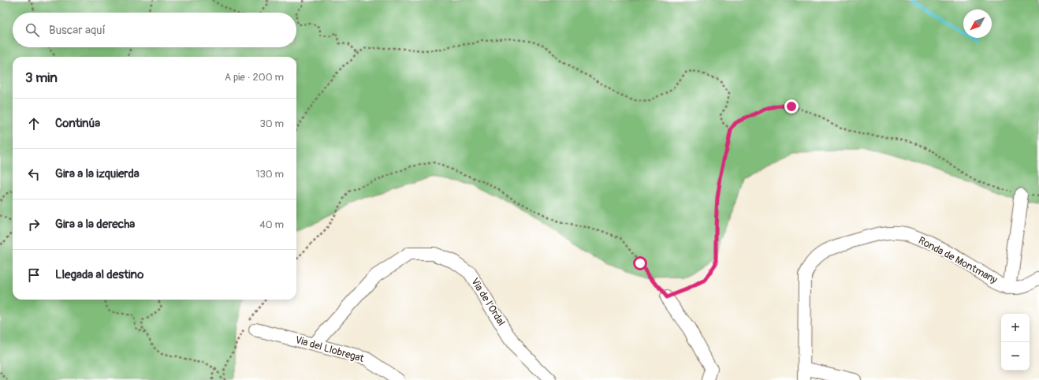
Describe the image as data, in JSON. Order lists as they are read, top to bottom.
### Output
{
  "streets": {
    "street": ["Ronda de Montmany", "Via de l'Ordal", "Via del Llobregat"]
  },
  "crossings": [
    ["Via de l'Ordal", "Via del Llobregat"]
  ],
  "north": "bottom left",
  "page": {
    "search": "Buscar aquí",
    "heading": ["3 min", "A pie · 200 m"],
    "list": [
      ["Continúa", "30 m"],
      ["Gira a la izquierda", "130 m"],
      ["Gira a la derecha", "40 m"],
      "Llegada al destino"
    ],
    "map_buttons": ["+", "−"]
  }
}
